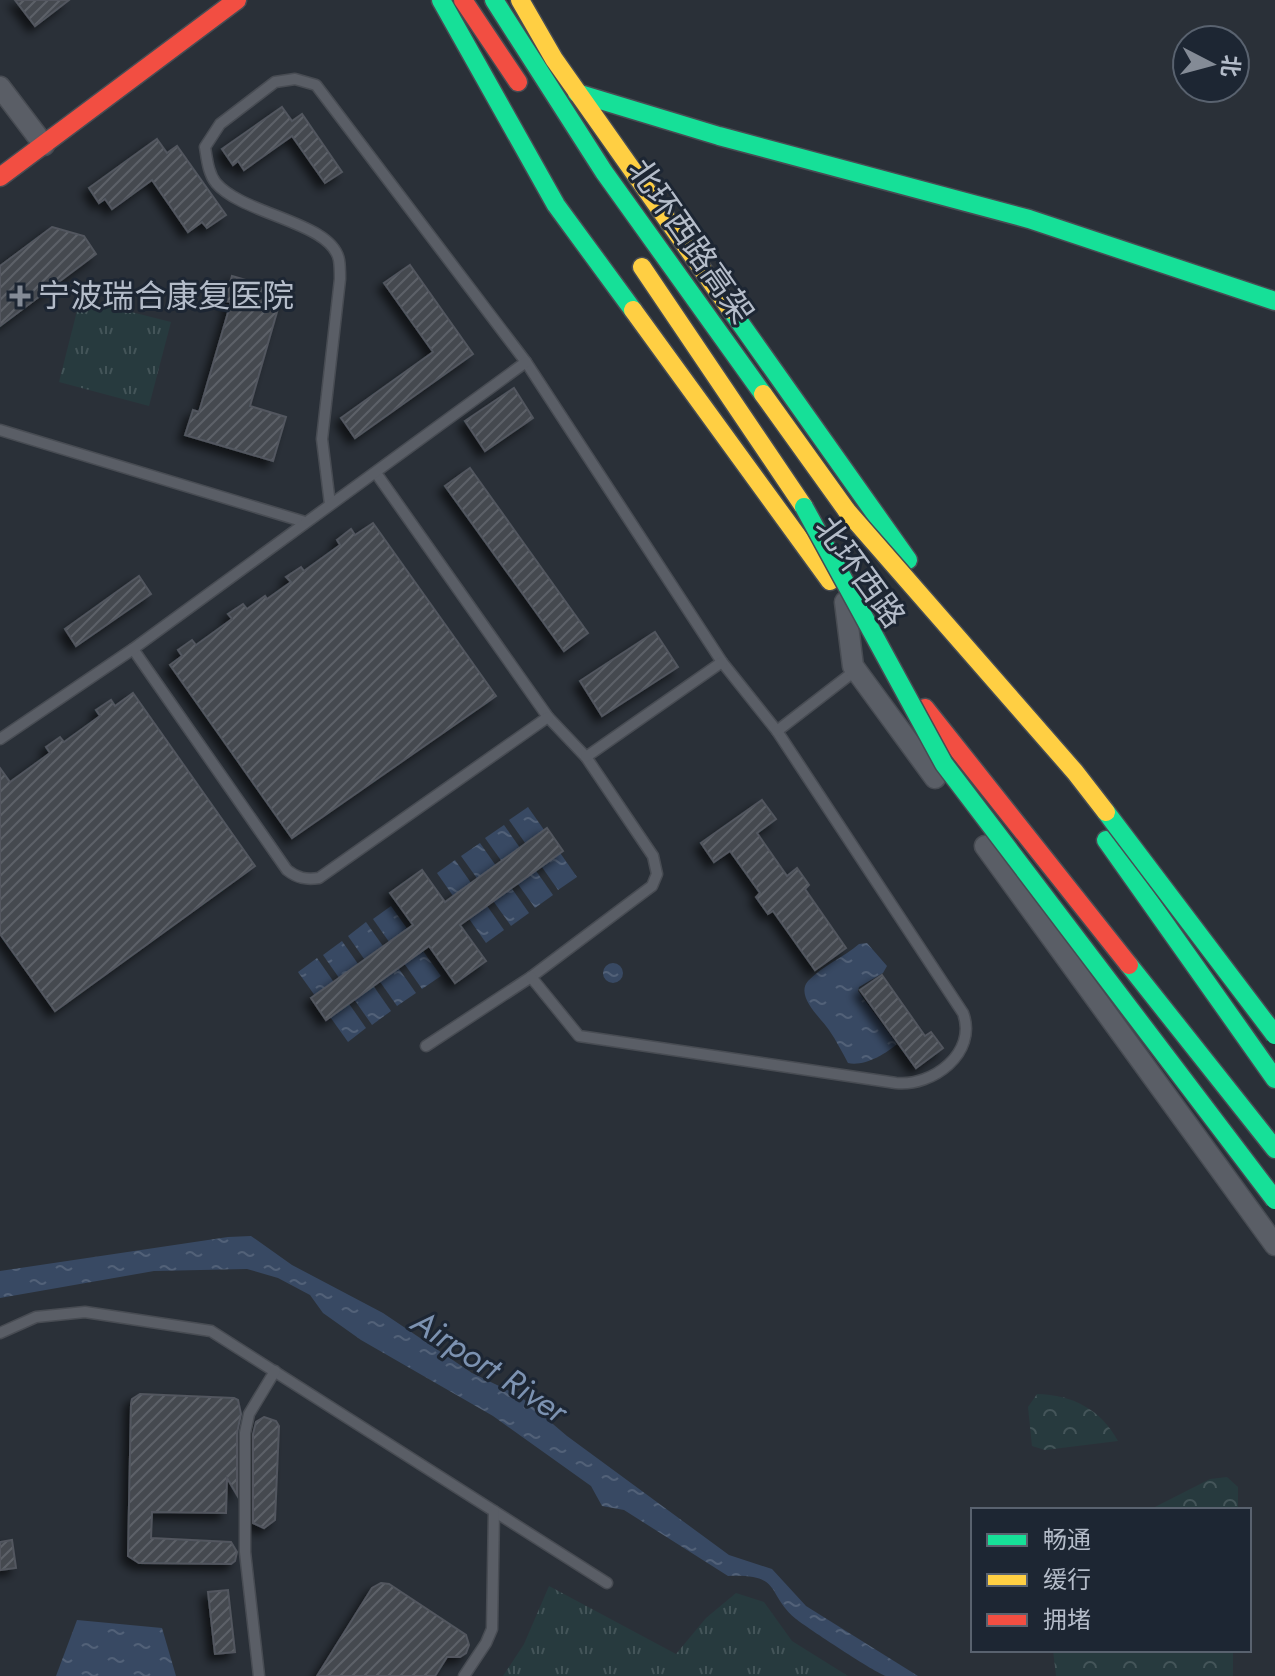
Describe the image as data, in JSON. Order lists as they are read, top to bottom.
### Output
{
  "streets": {
    "main road": ["北环西路高架", "北环西路"]
  },
  "water": ["Airport River"],
  "places": {
    "health": ["宁波瑞合康复医院"]
  },
  "legend": ["畅通", "缓行", "拥堵"],
  "north": "right"
}
